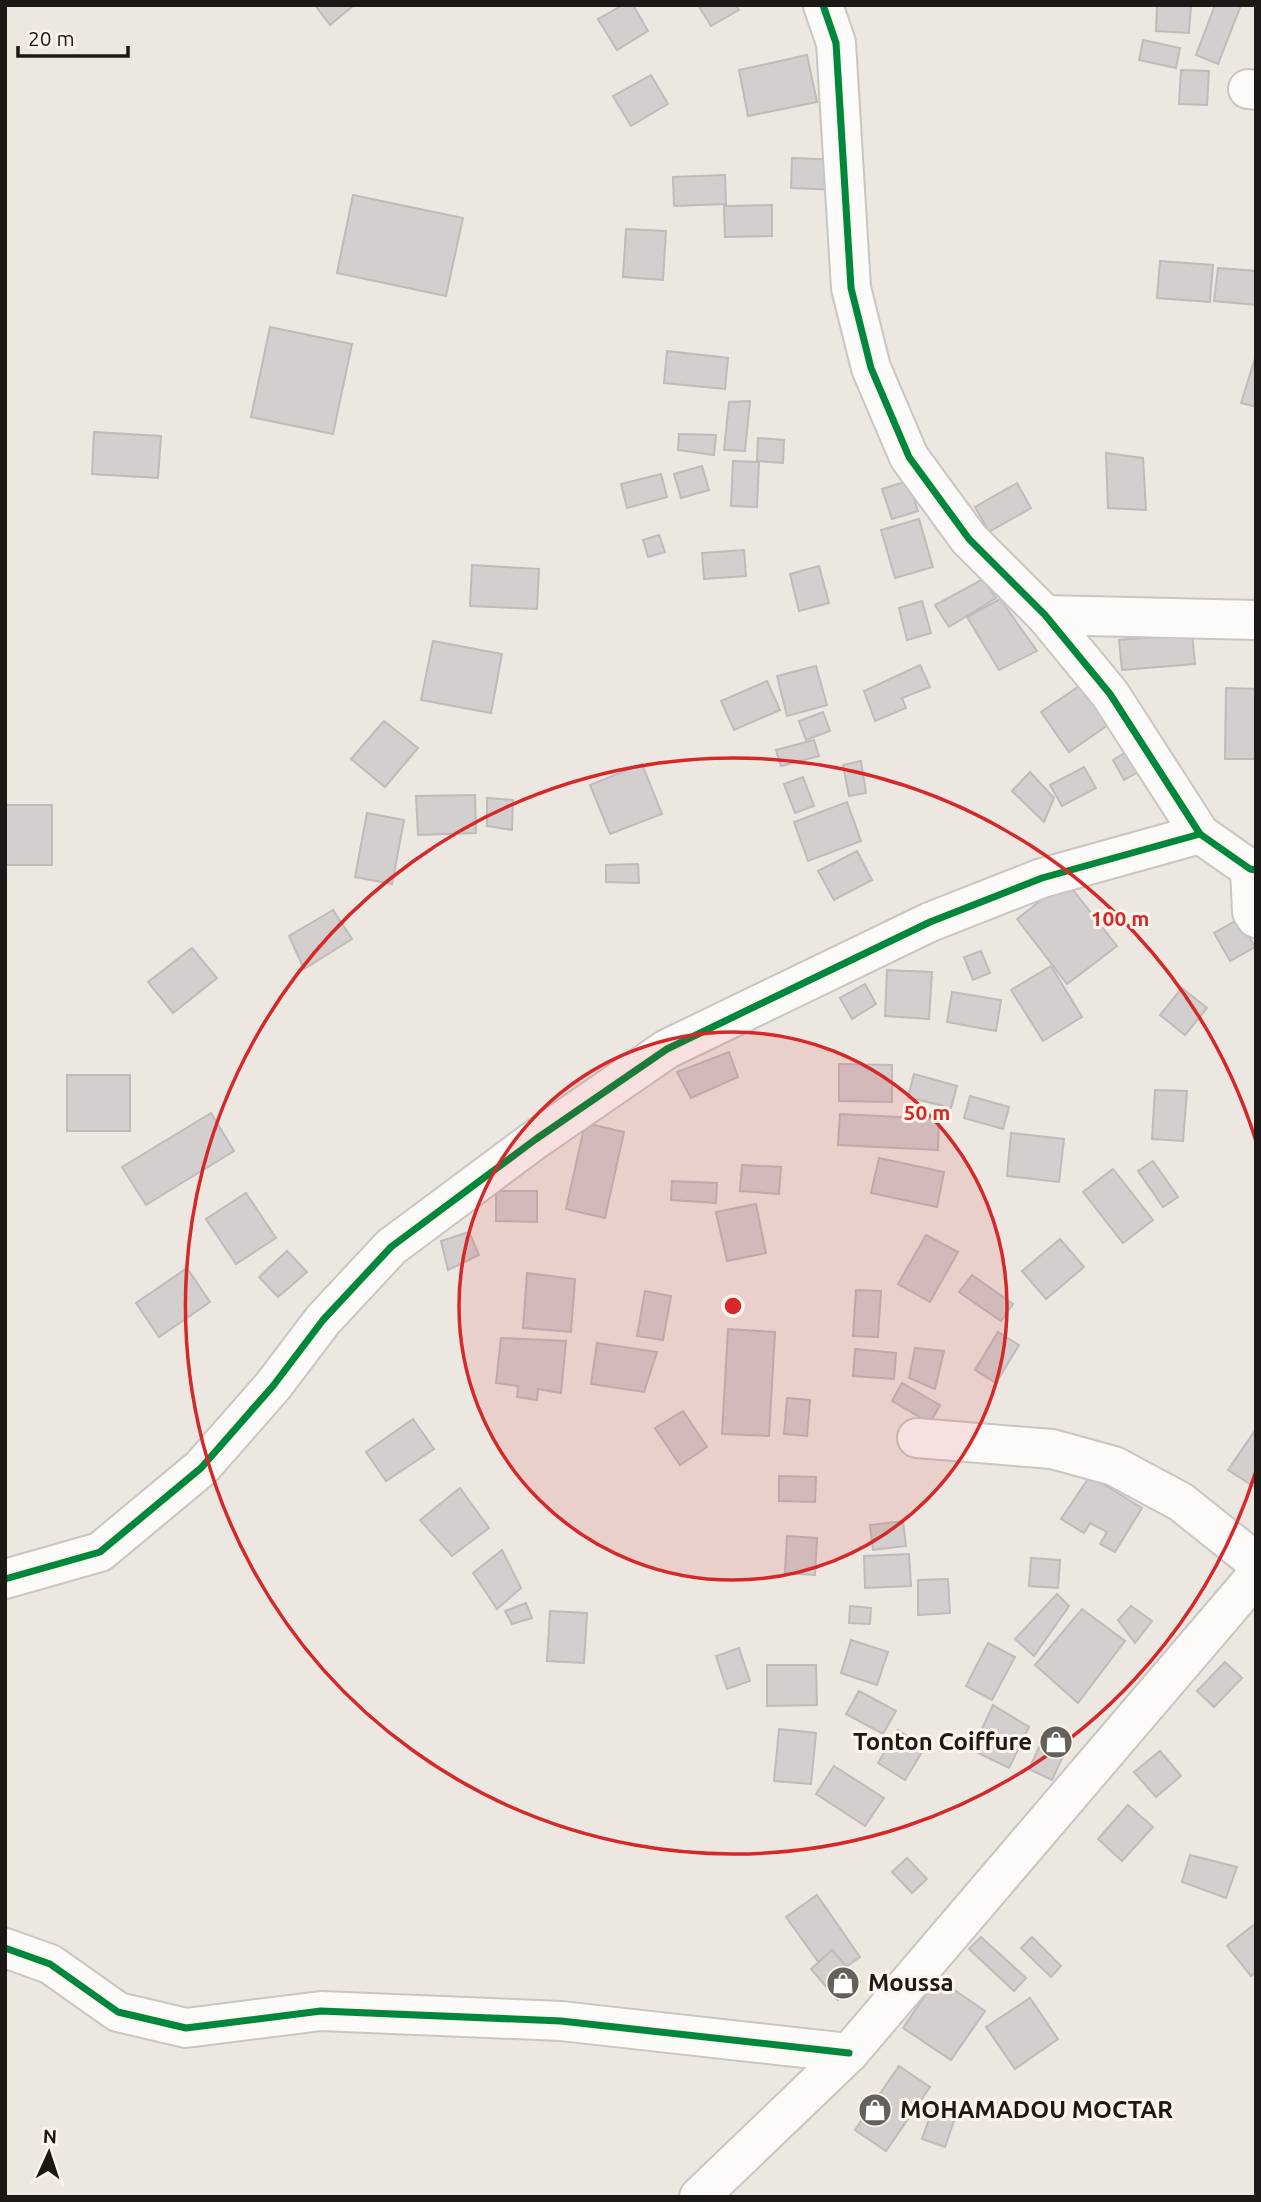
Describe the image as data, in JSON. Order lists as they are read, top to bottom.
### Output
{
  "places": {
    "shop": ["Tonton Coiffure", "Moussa", "MOHAMADOU MOCTAR"]
  },
  "scale_bar": "20 m",
  "north": "top",
  "rings": ["100 m", "50 m"]
}
